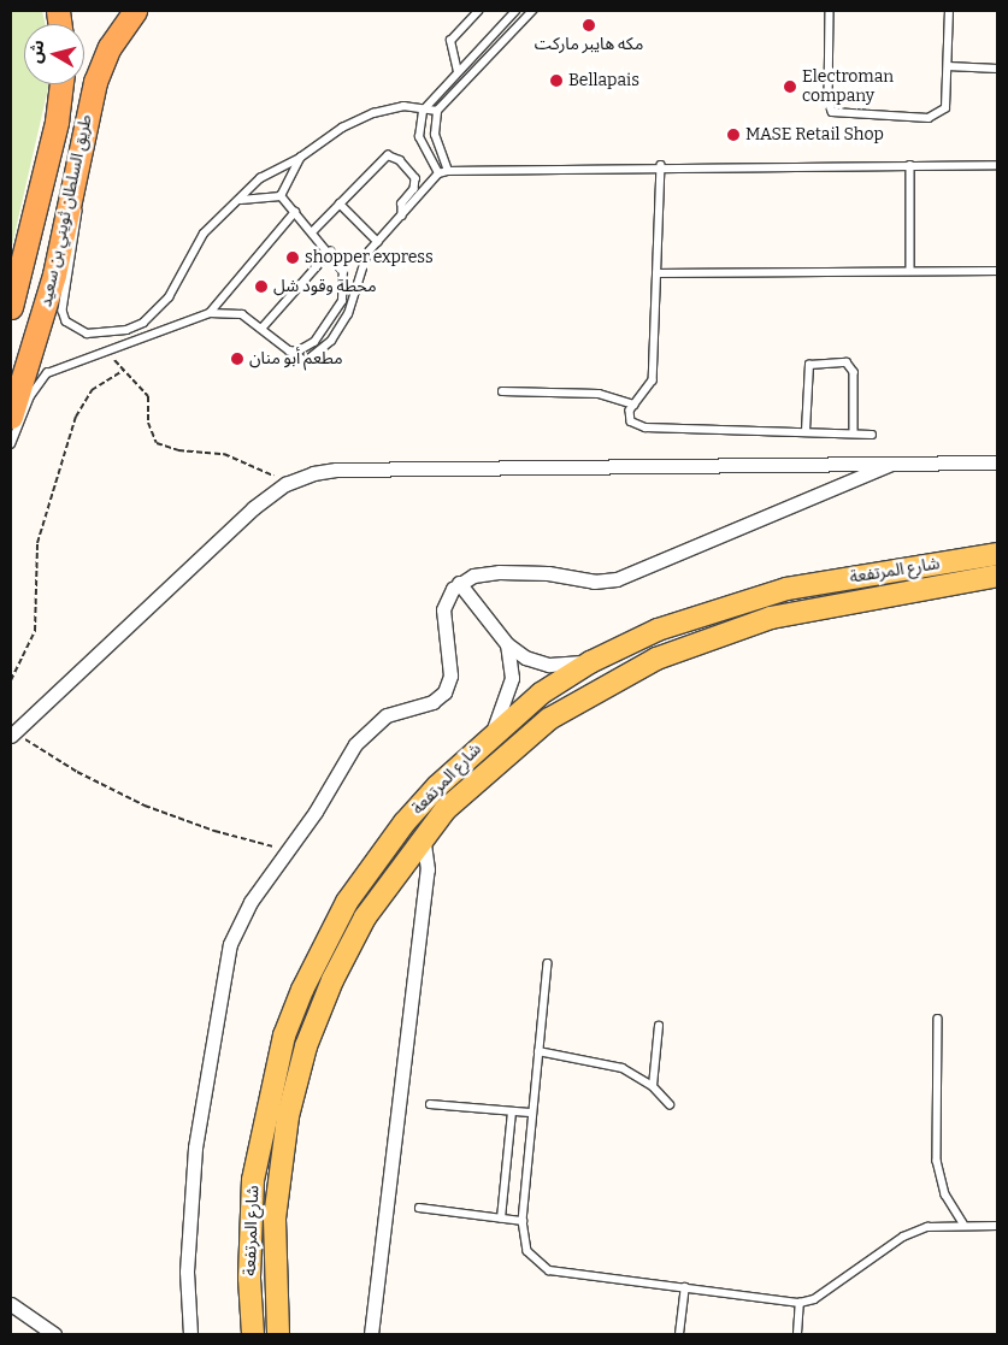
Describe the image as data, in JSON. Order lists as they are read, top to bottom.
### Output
{
  "streets": {
    "highway": ["طريق السلطان ثويني بن سعيد"],
    "main road": ["شارع المرتفعة"]
  },
  "places": [
    "مكه هايبر ماركت",
    "Bellapais",
    "Electroman company",
    "MASE Retail Shop",
    "shopper express",
    "محطة وقود شل",
    "مطعم أبو منان"
  ],
  "north": "left"
}
